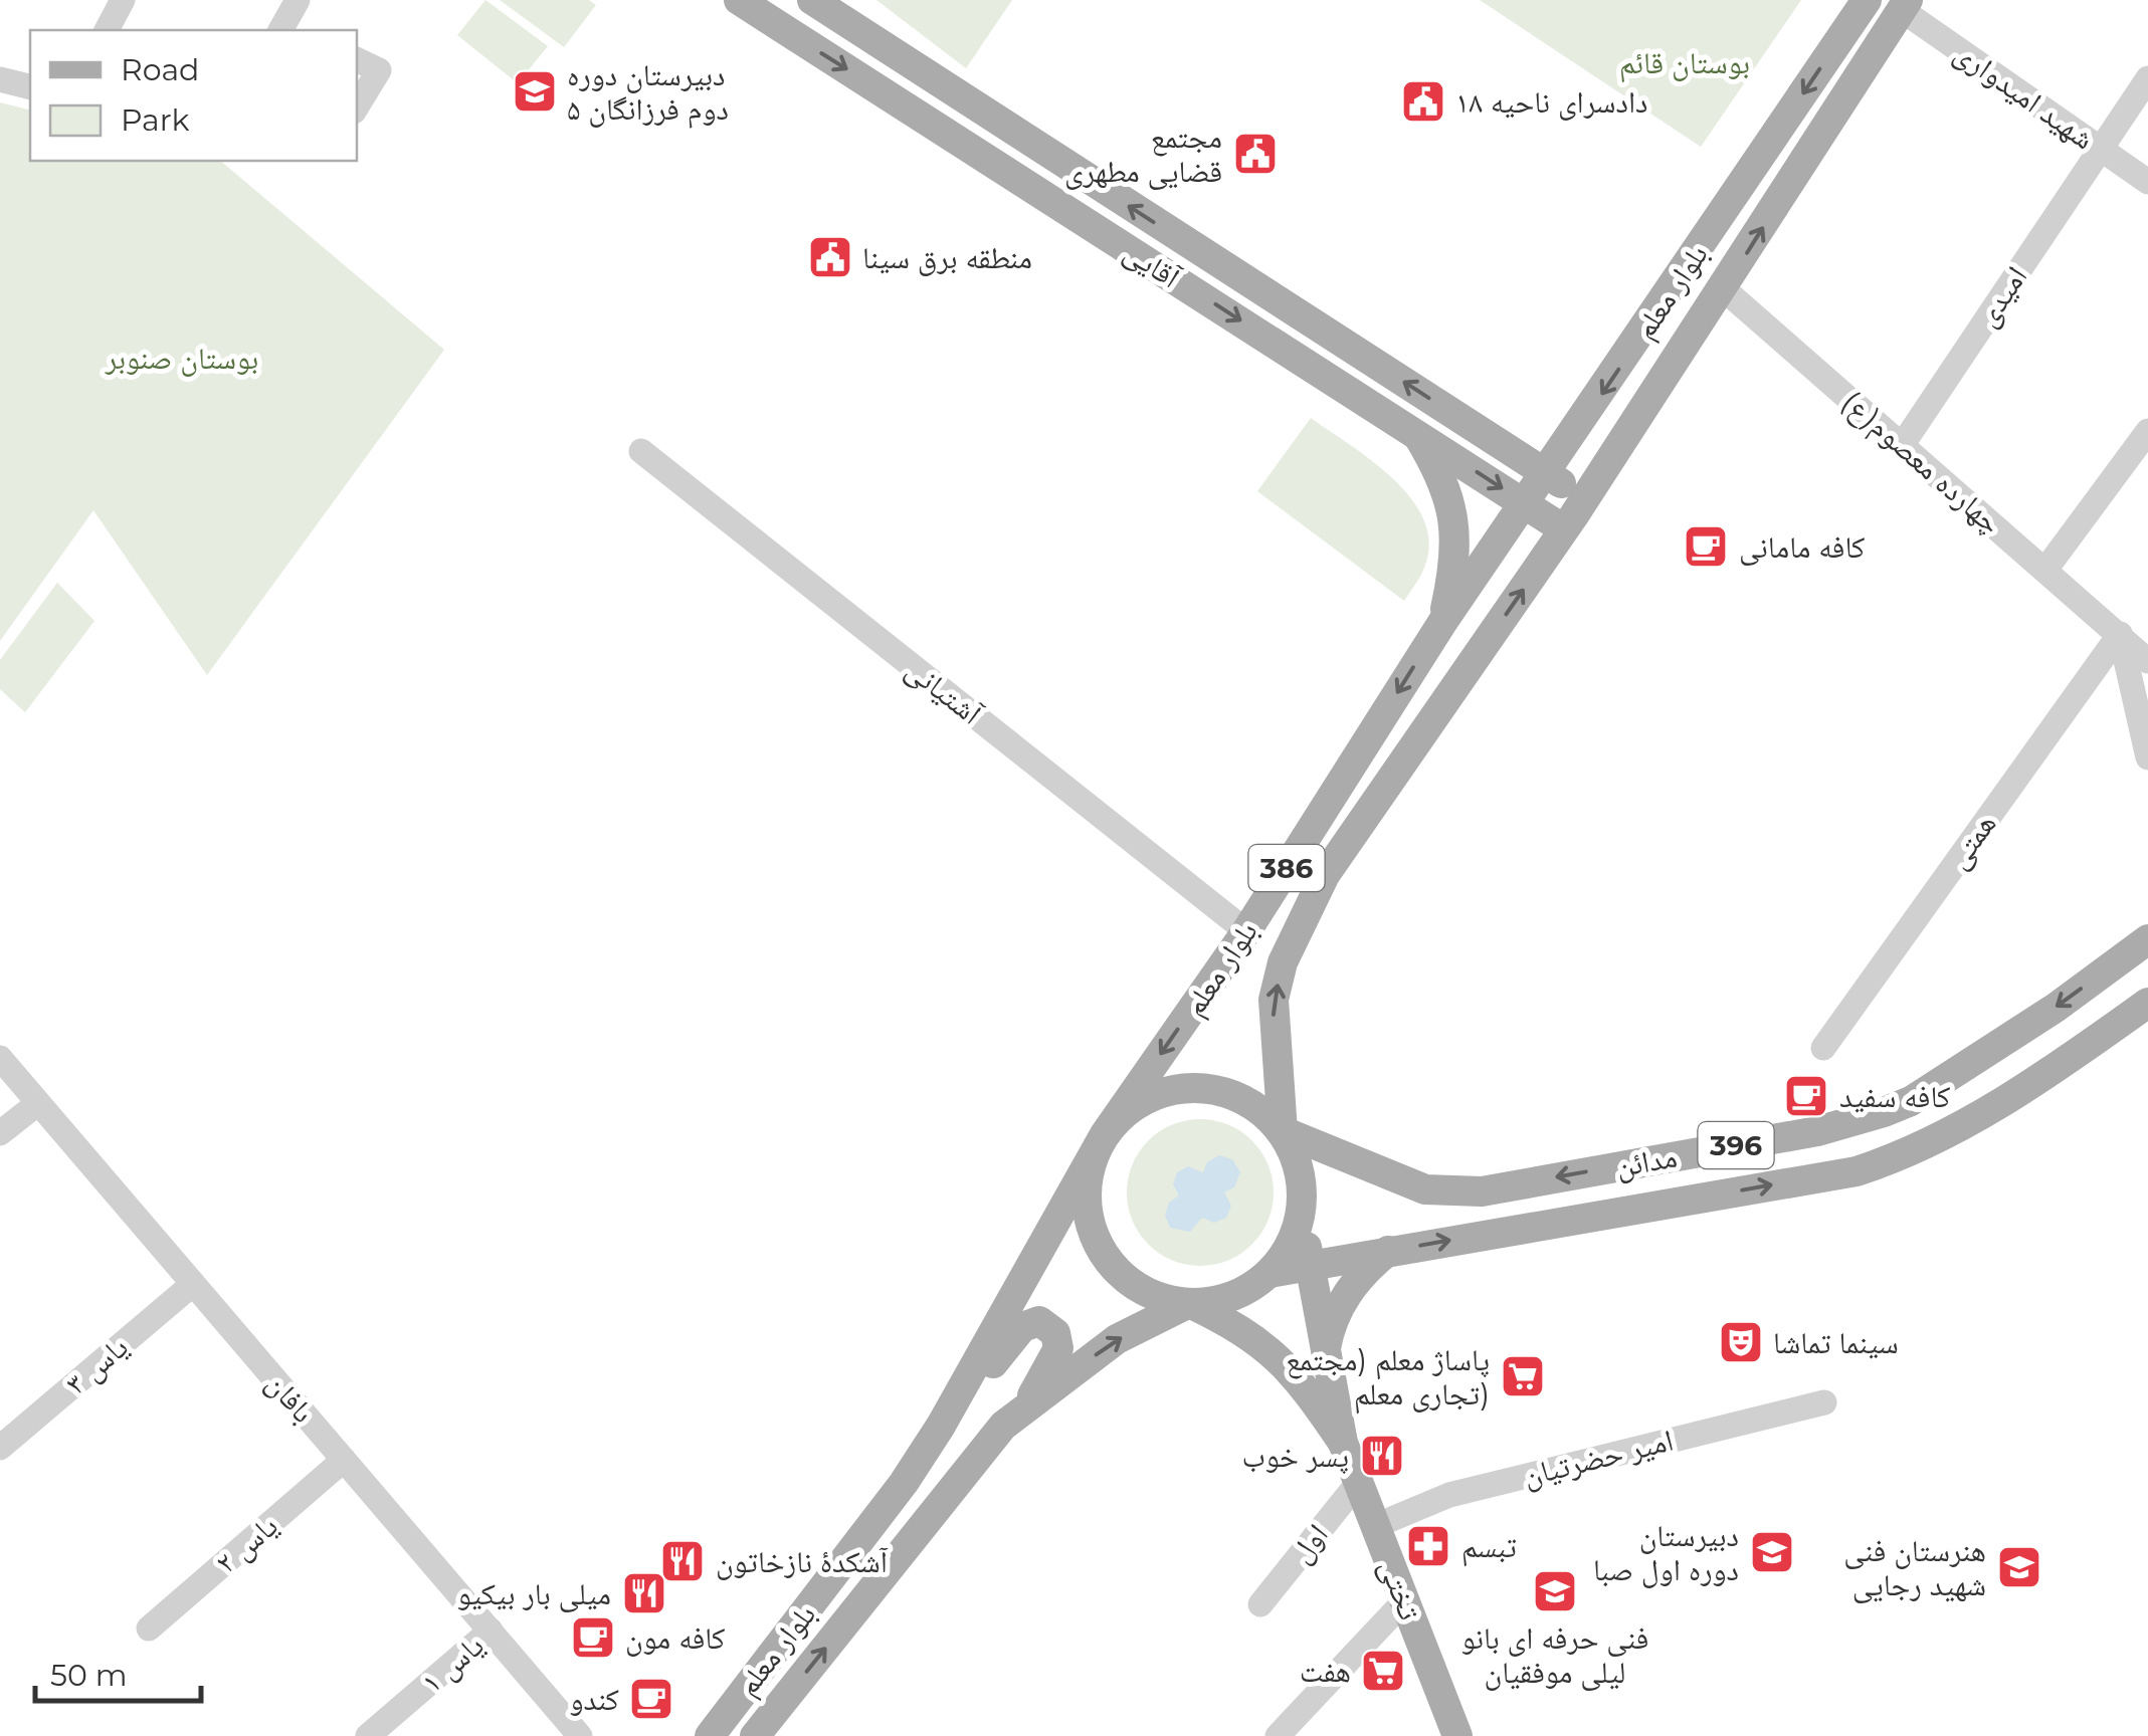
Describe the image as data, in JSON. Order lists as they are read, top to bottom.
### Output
{
  "streets": {
    "main road": [
      "آقایی",
      "بلوار معلم",
      "386",
      "396",
      "مدائن",
      "تختی"
    ],
    "street": [
      "شهيد امیدواری",
      "امیدی",
      "چهارده معصوم(ع)",
      "آشتیانی",
      "همتی",
      "یاس ۳",
      "بافان",
      "امیر حضرتیان",
      "اول",
      "یاس ۲",
      "یاس ۱"
    ]
  },
  "crossings": [
    ["شهيد امیدواری", "بلوار معلم"],
    ["شهيد امیدواری", "امیدی"],
    ["آقایی", "بلوار معلم"],
    ["بلوار معلم", "چهارده معصوم(ع)"],
    ["بلوار معلم", "آشتیانی"],
    ["بلوار معلم", "مدائن"],
    ["بلوار معلم", "تختی"],
    ["امیدی", "چهارده معصوم(ع)"],
    ["چهارده معصوم(ع)", "همتی"],
    ["مدائن", "تختی"],
    ["یاس ۳", "بافان"],
    ["بافان", "یاس ۲"],
    ["بافان", "یاس ۱"],
    ["امیر حضرتیان", "تختی"],
    ["اول", "تختی"]
  ],
  "parks": ["بوستان قائم", "بوستان صنوبر"],
  "places": {
    "school or university": [
      "دبیرستان دوره دوم فرزانگان ۵",
      "دبیرستان دوره اول صبا",
      "هنرستان فنی شهید رجایی",
      "فنی حرفه ای بانو لیلی موفقیان"
    ],
    "public building": ["دادسرای ناحیه ۱۸", "مجتمع قضایی مطهری", "منطقه برق سینا"],
    "cafe": [
      "کافه مامانی",
      "کافه سفید",
      "کافه مون",
      "کندو"
    ],
    "theatre": ["سینما تماشا"],
    "supermarket": ["پاساژ معلم (مجتمع تجاری معلم)", "هفت"],
    "restaurant": ["پسر خوب", "آشکدهٔ نازخاتون", "میلی بار بیکیو"],
    "pharmacy": ["تبسم"]
  },
  "legend": ["Road", "Park"],
  "scale_bar": "50 m"
}
